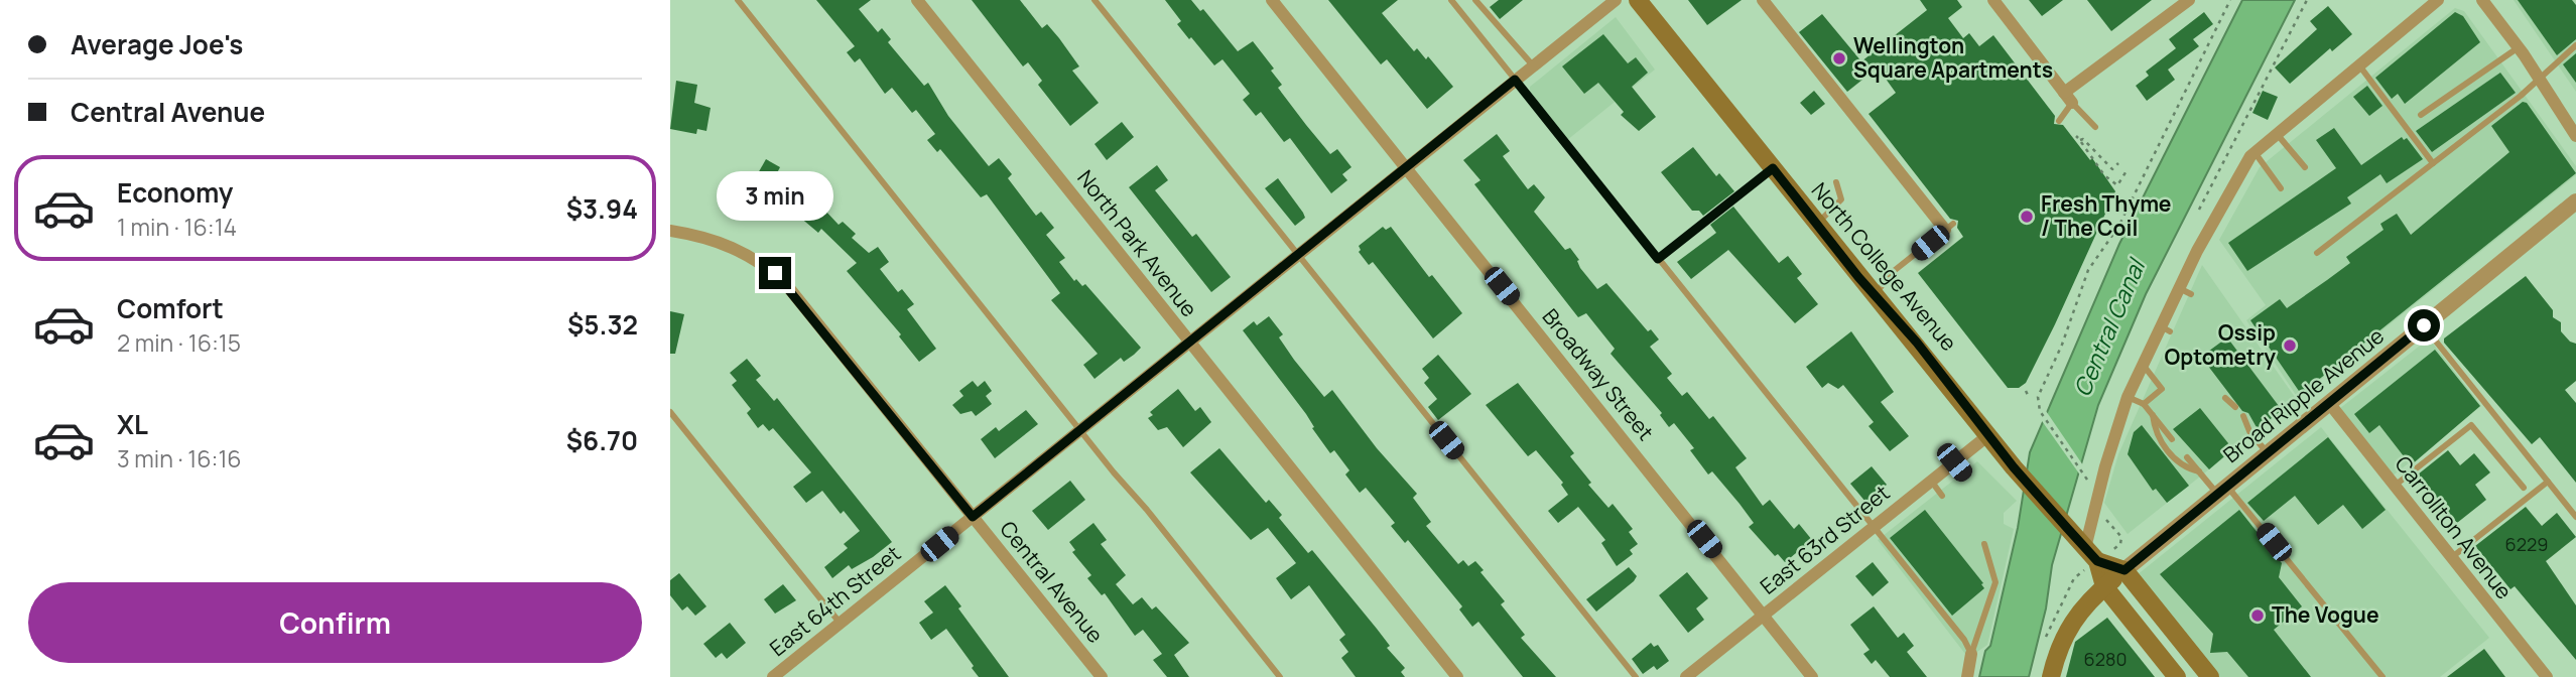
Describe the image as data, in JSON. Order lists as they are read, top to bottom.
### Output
{
  "streets": {
    "main road": ["North College Avenue"],
    "street": [
      "North Park Avenue",
      "Broadway Street",
      "Broad Ripple Avenue",
      "Carrollton Avenue",
      "East 63rd Street",
      "Central Avenue",
      "East 64th Street"
    ]
  },
  "crossings": [
    ["North Park Avenue", "East 64th Street"],
    ["North College Avenue", "East 63rd Street"],
    ["Broadway Street", "East 63rd Street"],
    ["Broadway Street", "East 64th Street"],
    ["Broad Ripple Avenue", "Carrollton Avenue"],
    ["Central Avenue", "East 64th Street"]
  ],
  "water": ["Central Canal"],
  "places": [
    "Wellington Square Apartments",
    "Fresh Thyme / The Coil",
    "Ossip Optometry",
    "The Vogue"
  ],
  "house_numbers": ["6229", "6280"],
  "page": {
    "banner": ["Average Joe's", "Central Avenue"],
    "list": [
      {
        "name": "Economy",
        "note": "1 min · 16:14",
        "value": "$3.94"
      },
      {
        "name": "Comfort",
        "note": "2 min · 16:15",
        "value": "$5.32"
      },
      {
        "name": "XL",
        "note": "3 min · 16:16",
        "value": "$6.70"
      }
    ],
    "bubble": "3 min",
    "buttons": "Confirm"
  }
}
